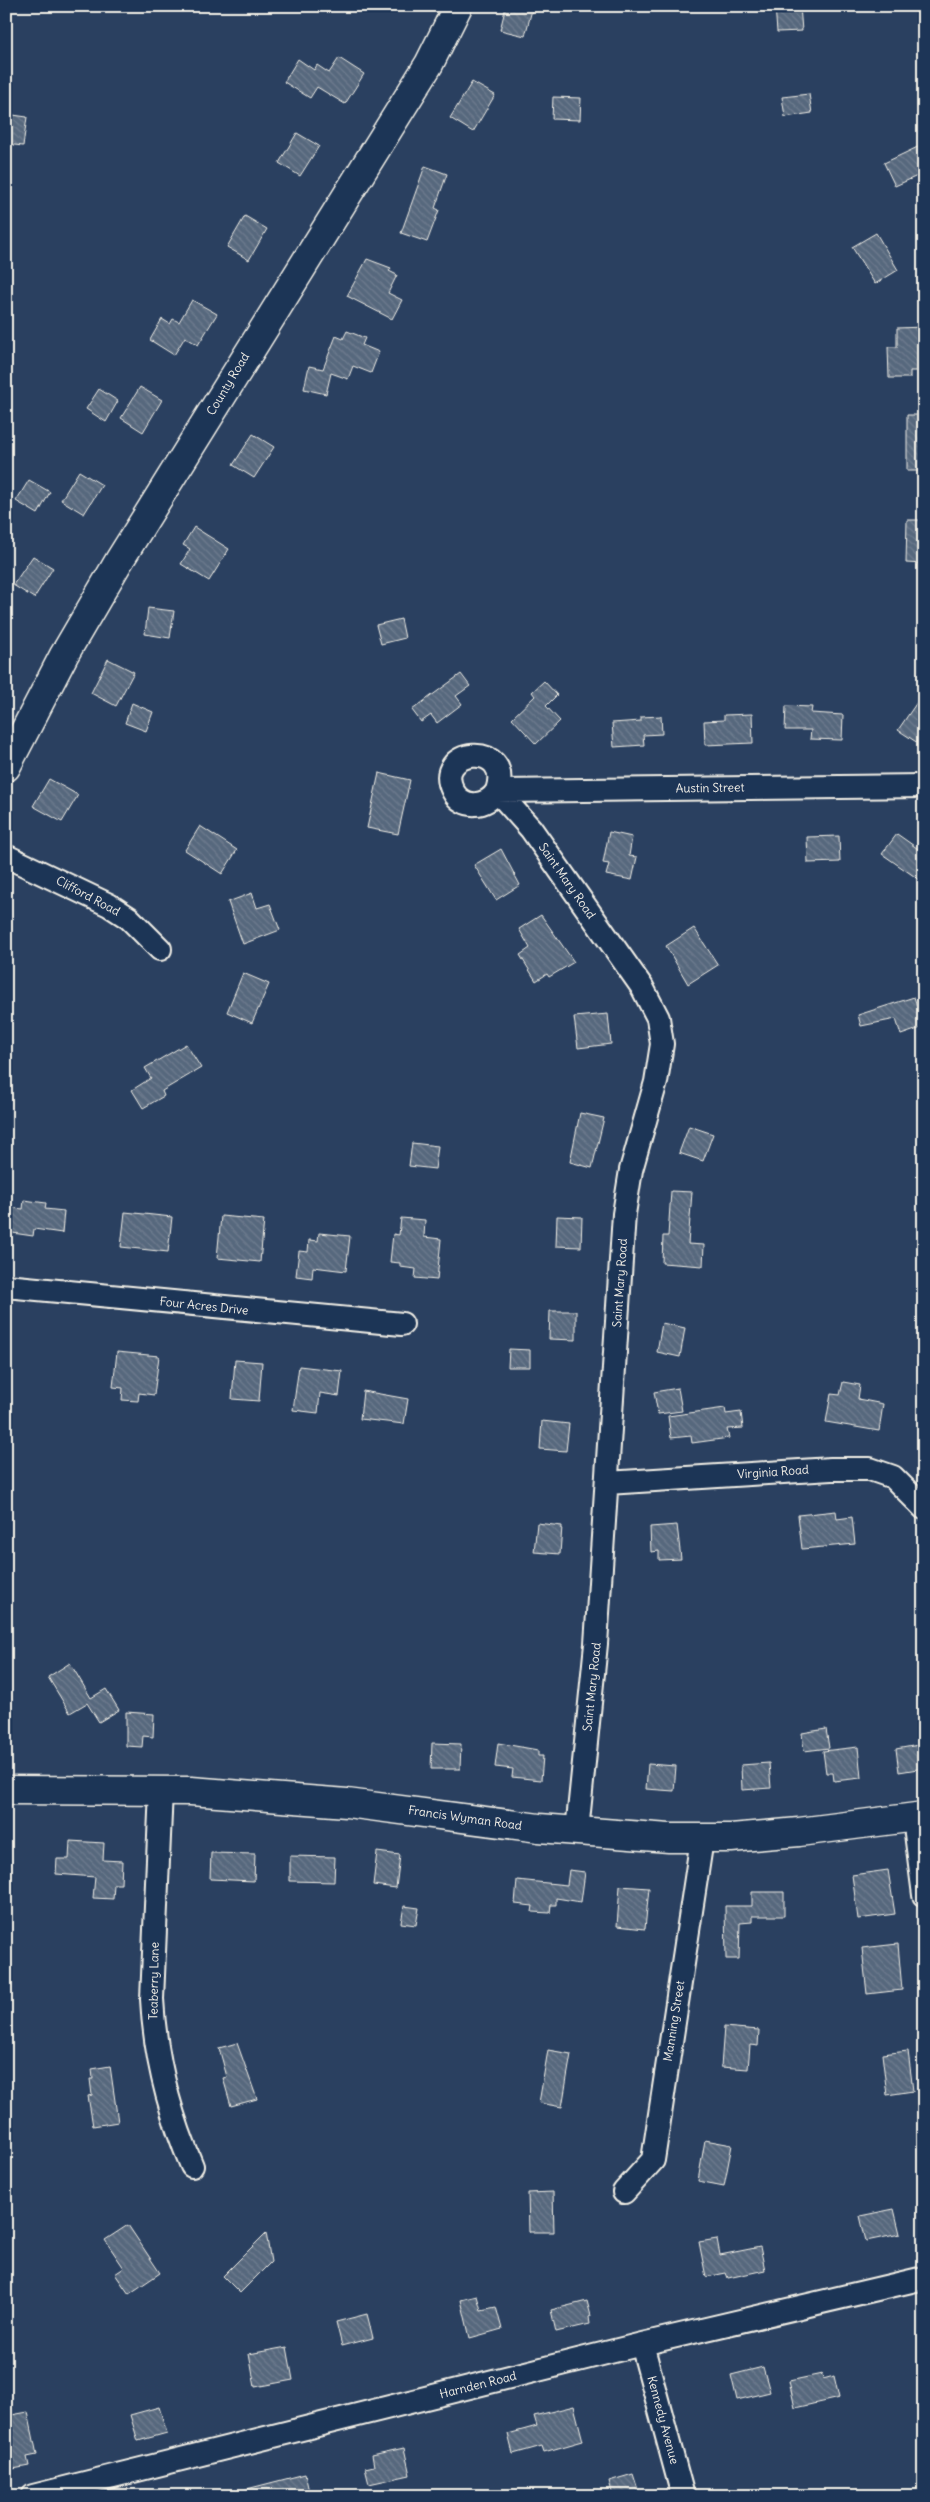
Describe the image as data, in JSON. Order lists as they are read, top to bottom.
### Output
{
  "streets": {
    "main road": ["County Road", "Francis Wyman Road"],
    "street": [
      "Austin Street",
      "Saint Mary Road",
      "Clifford Road",
      "Four Acres Drive",
      "Virginia Road",
      "Teaberry Lane",
      "Manning Street",
      "Harnden Road",
      "Kennedy Avenue"
    ]
  },
  "crossings": [
    ["Austin Street", "Saint Mary Road"],
    ["Saint Mary Road", "Virginia Road"],
    ["Saint Mary Road", "Francis Wyman Road"],
    ["Francis Wyman Road", "Teaberry Lane"],
    ["Francis Wyman Road", "Manning Street"],
    ["Harnden Road", "Kennedy Avenue"]
  ]
}
